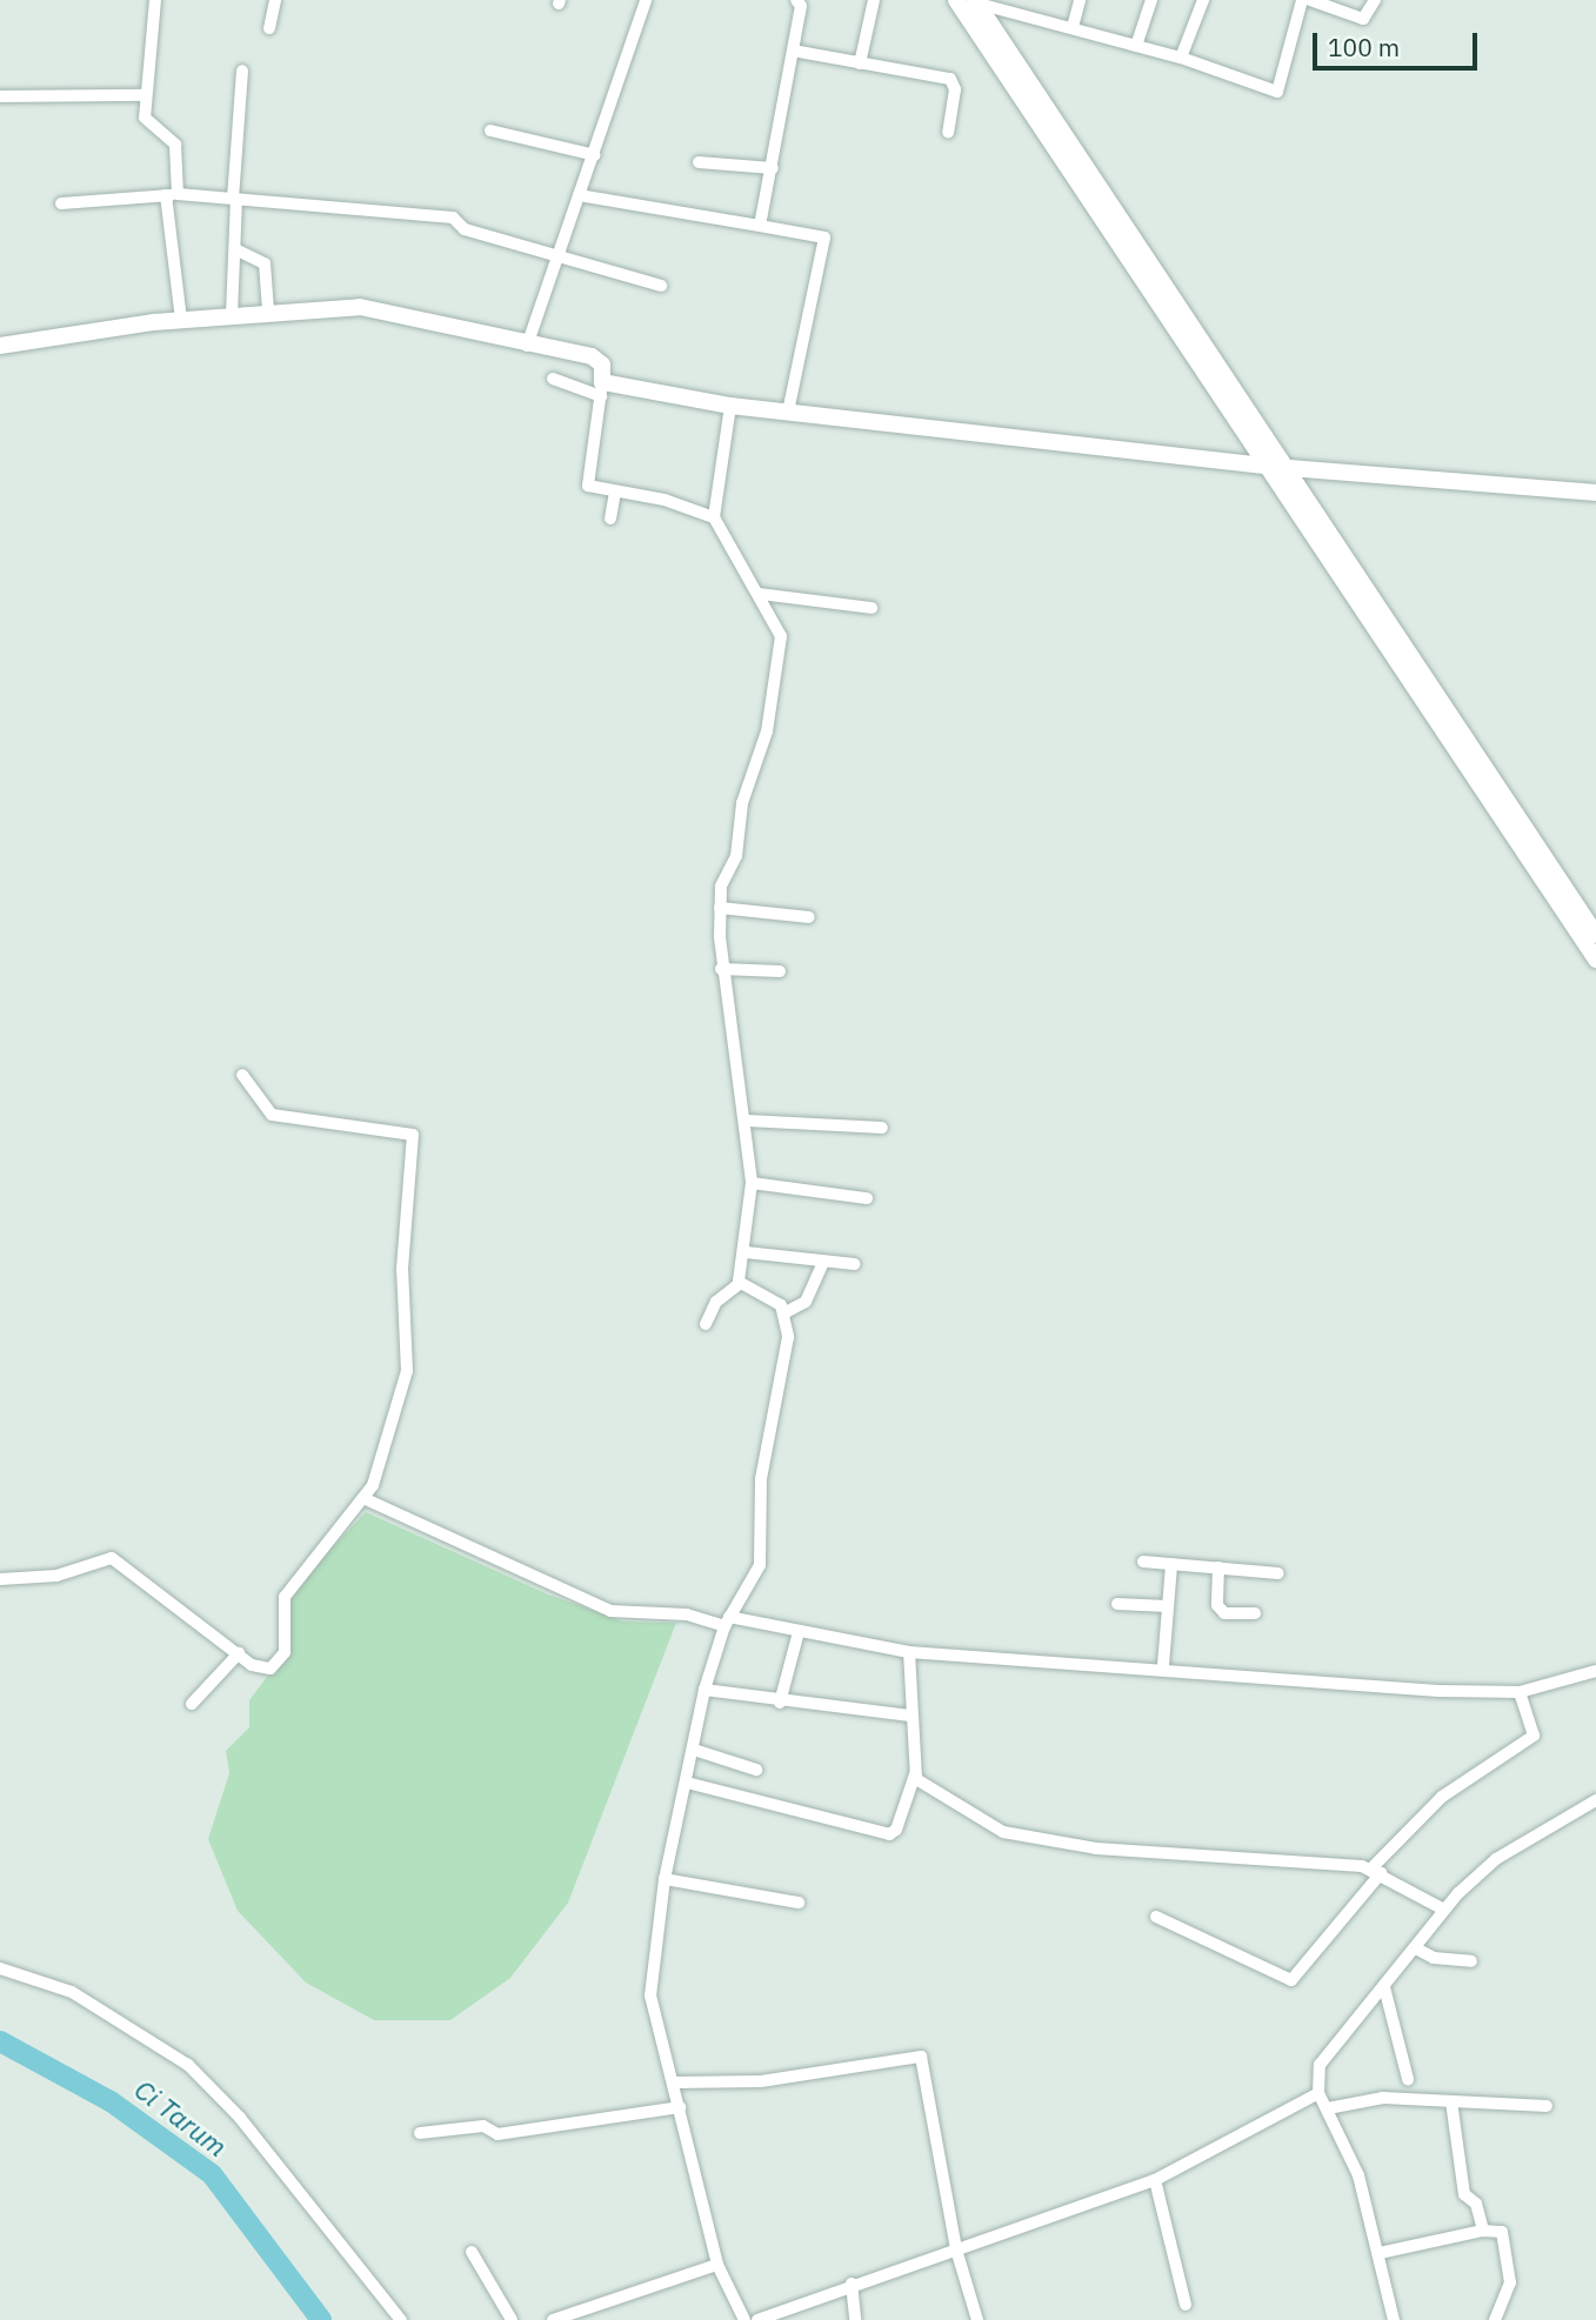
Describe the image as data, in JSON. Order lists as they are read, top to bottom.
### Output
{
  "water": ["Ci Tarum"],
  "scale_bar": "100 m"
}
